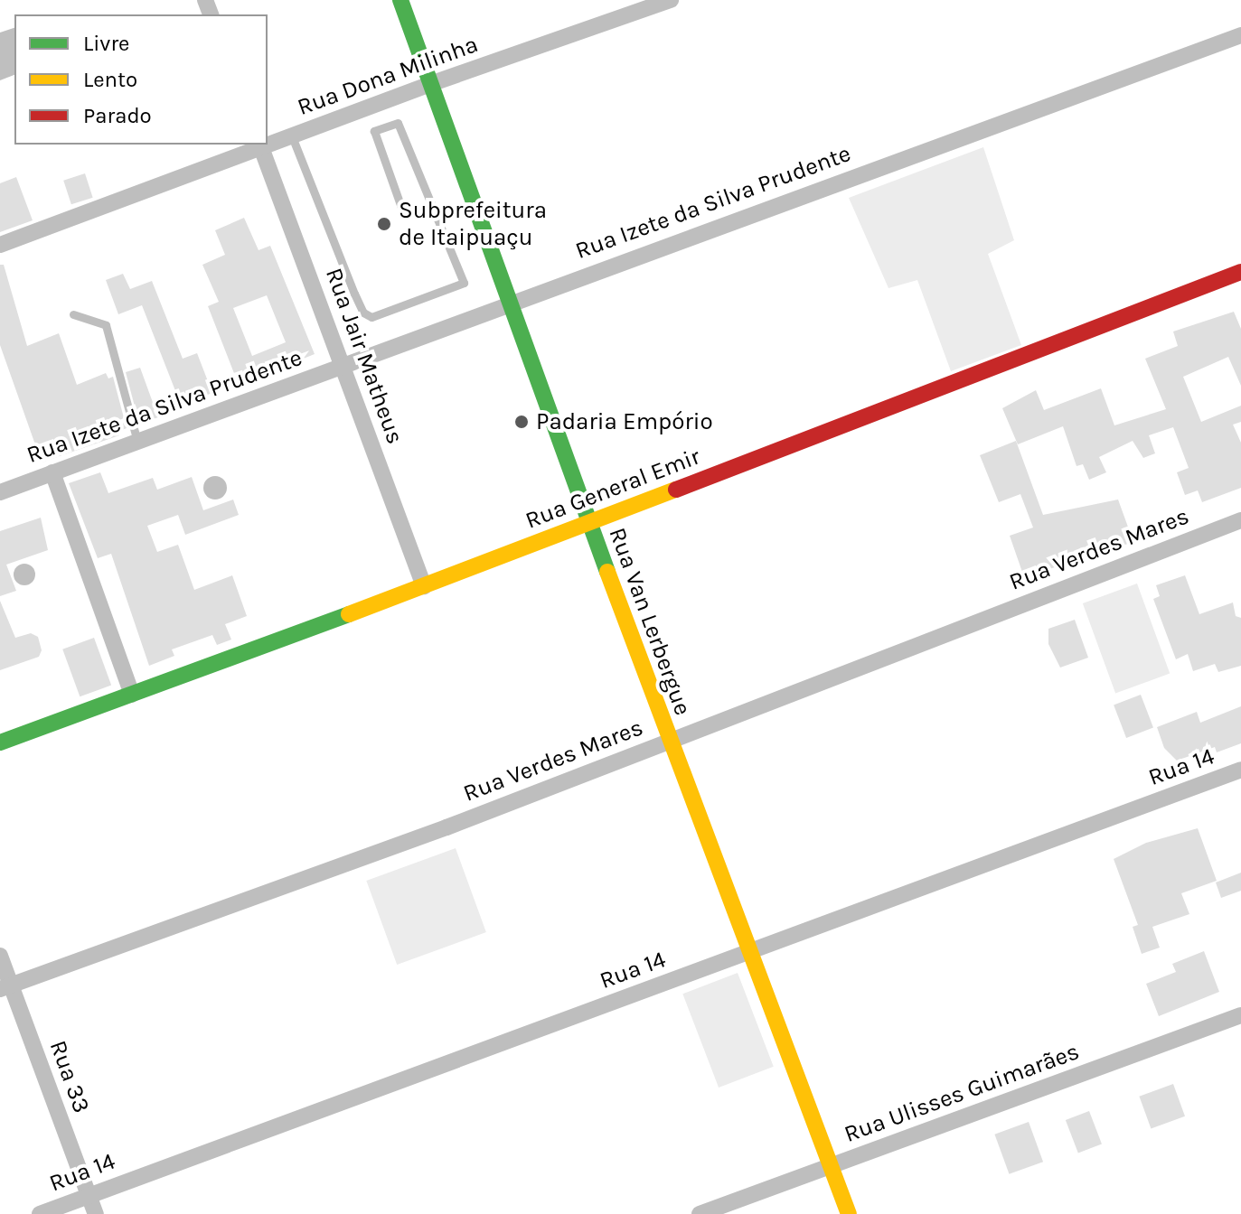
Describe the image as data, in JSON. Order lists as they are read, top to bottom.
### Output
{
  "streets": {
    "street": [
      "Rua Dona Milinha",
      "Rua Izete da Silva Prudente",
      "Rua Jair Matheus",
      "Rua General Emir",
      "Rua Verdes Mares",
      "Rua Van Lerbergue",
      "Rua 14",
      "Rua 33",
      "Rua Ulisses Guimarães"
    ]
  },
  "crossings": [
    ["Rua Dona Milinha", "Rua Jair Matheus"],
    ["Rua Dona Milinha", "Rua Van Lerbergue"],
    ["Rua Izete da Silva Prudente", "Rua Jair Matheus"],
    ["Rua Izete da Silva Prudente", "Rua Van Lerbergue"],
    ["Rua Jair Matheus", "Rua General Emir"],
    ["Rua General Emir", "Rua Van Lerbergue"],
    ["Rua Verdes Mares", "Rua Van Lerbergue"],
    ["Rua Verdes Mares", "Rua 33"],
    ["Rua Van Lerbergue", "Rua 14"],
    ["Rua Van Lerbergue", "Rua Ulisses Guimarães"],
    ["Rua 14", "Rua 33"]
  ],
  "places": ["Subprefeitura de Itaipuaçu", "Padaria Empório"],
  "legend": ["Livre", "Lento", "Parado"]
}
